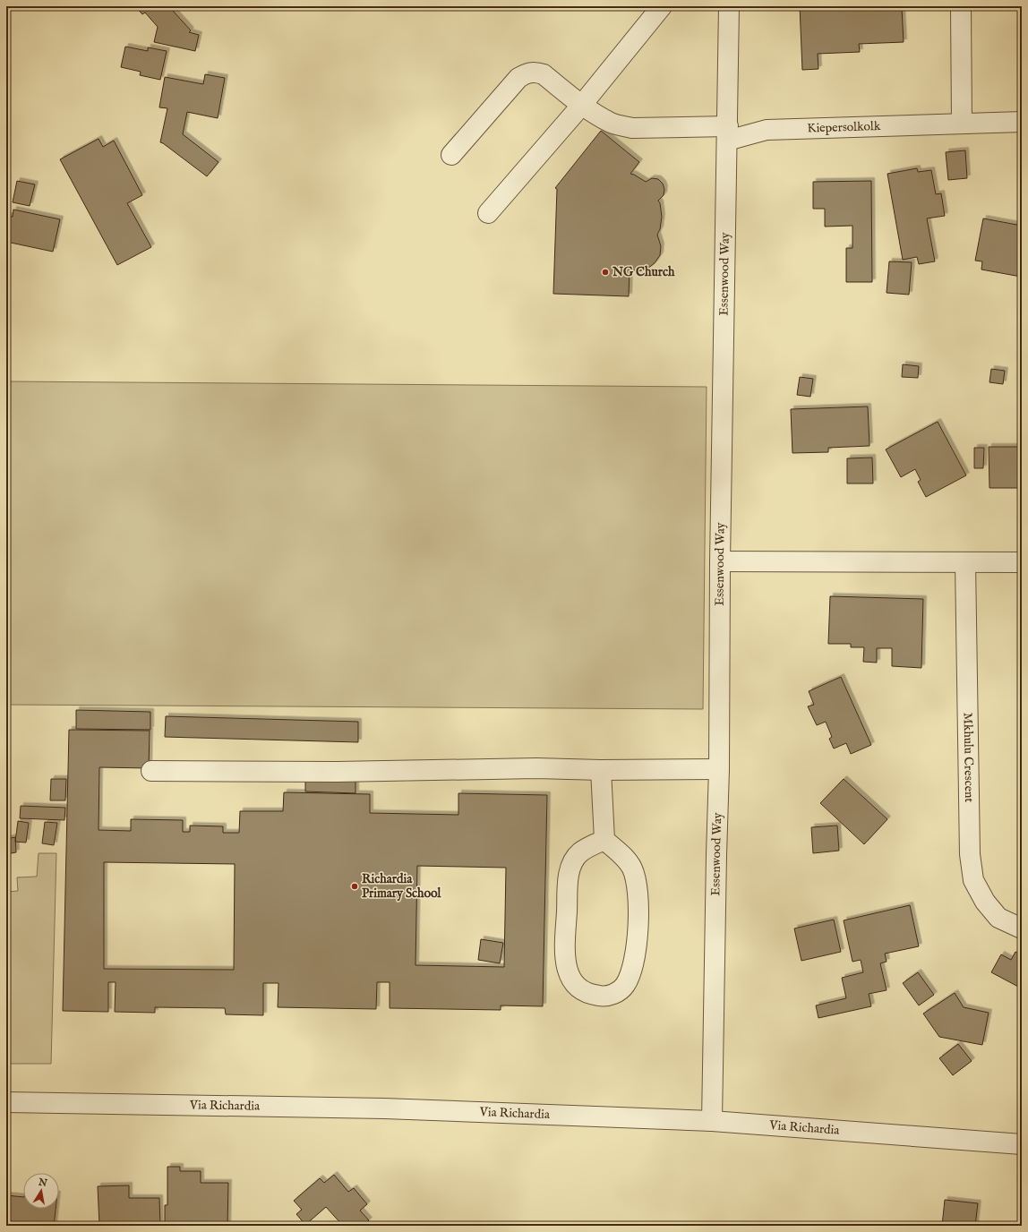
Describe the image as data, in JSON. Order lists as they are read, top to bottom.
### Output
{
  "streets": {
    "street": [
      "Kiepersolkolk",
      "Essenwood Way",
      "Mkhulu Crescent",
      "Via Richardia"
    ]
  },
  "crossings": [
    ["Kiepersolkolk", "Essenwood Way"],
    ["Essenwood Way", "Via Richardia"]
  ],
  "places": ["NG Church", "Richardia Primary School"],
  "north": "top"
}
